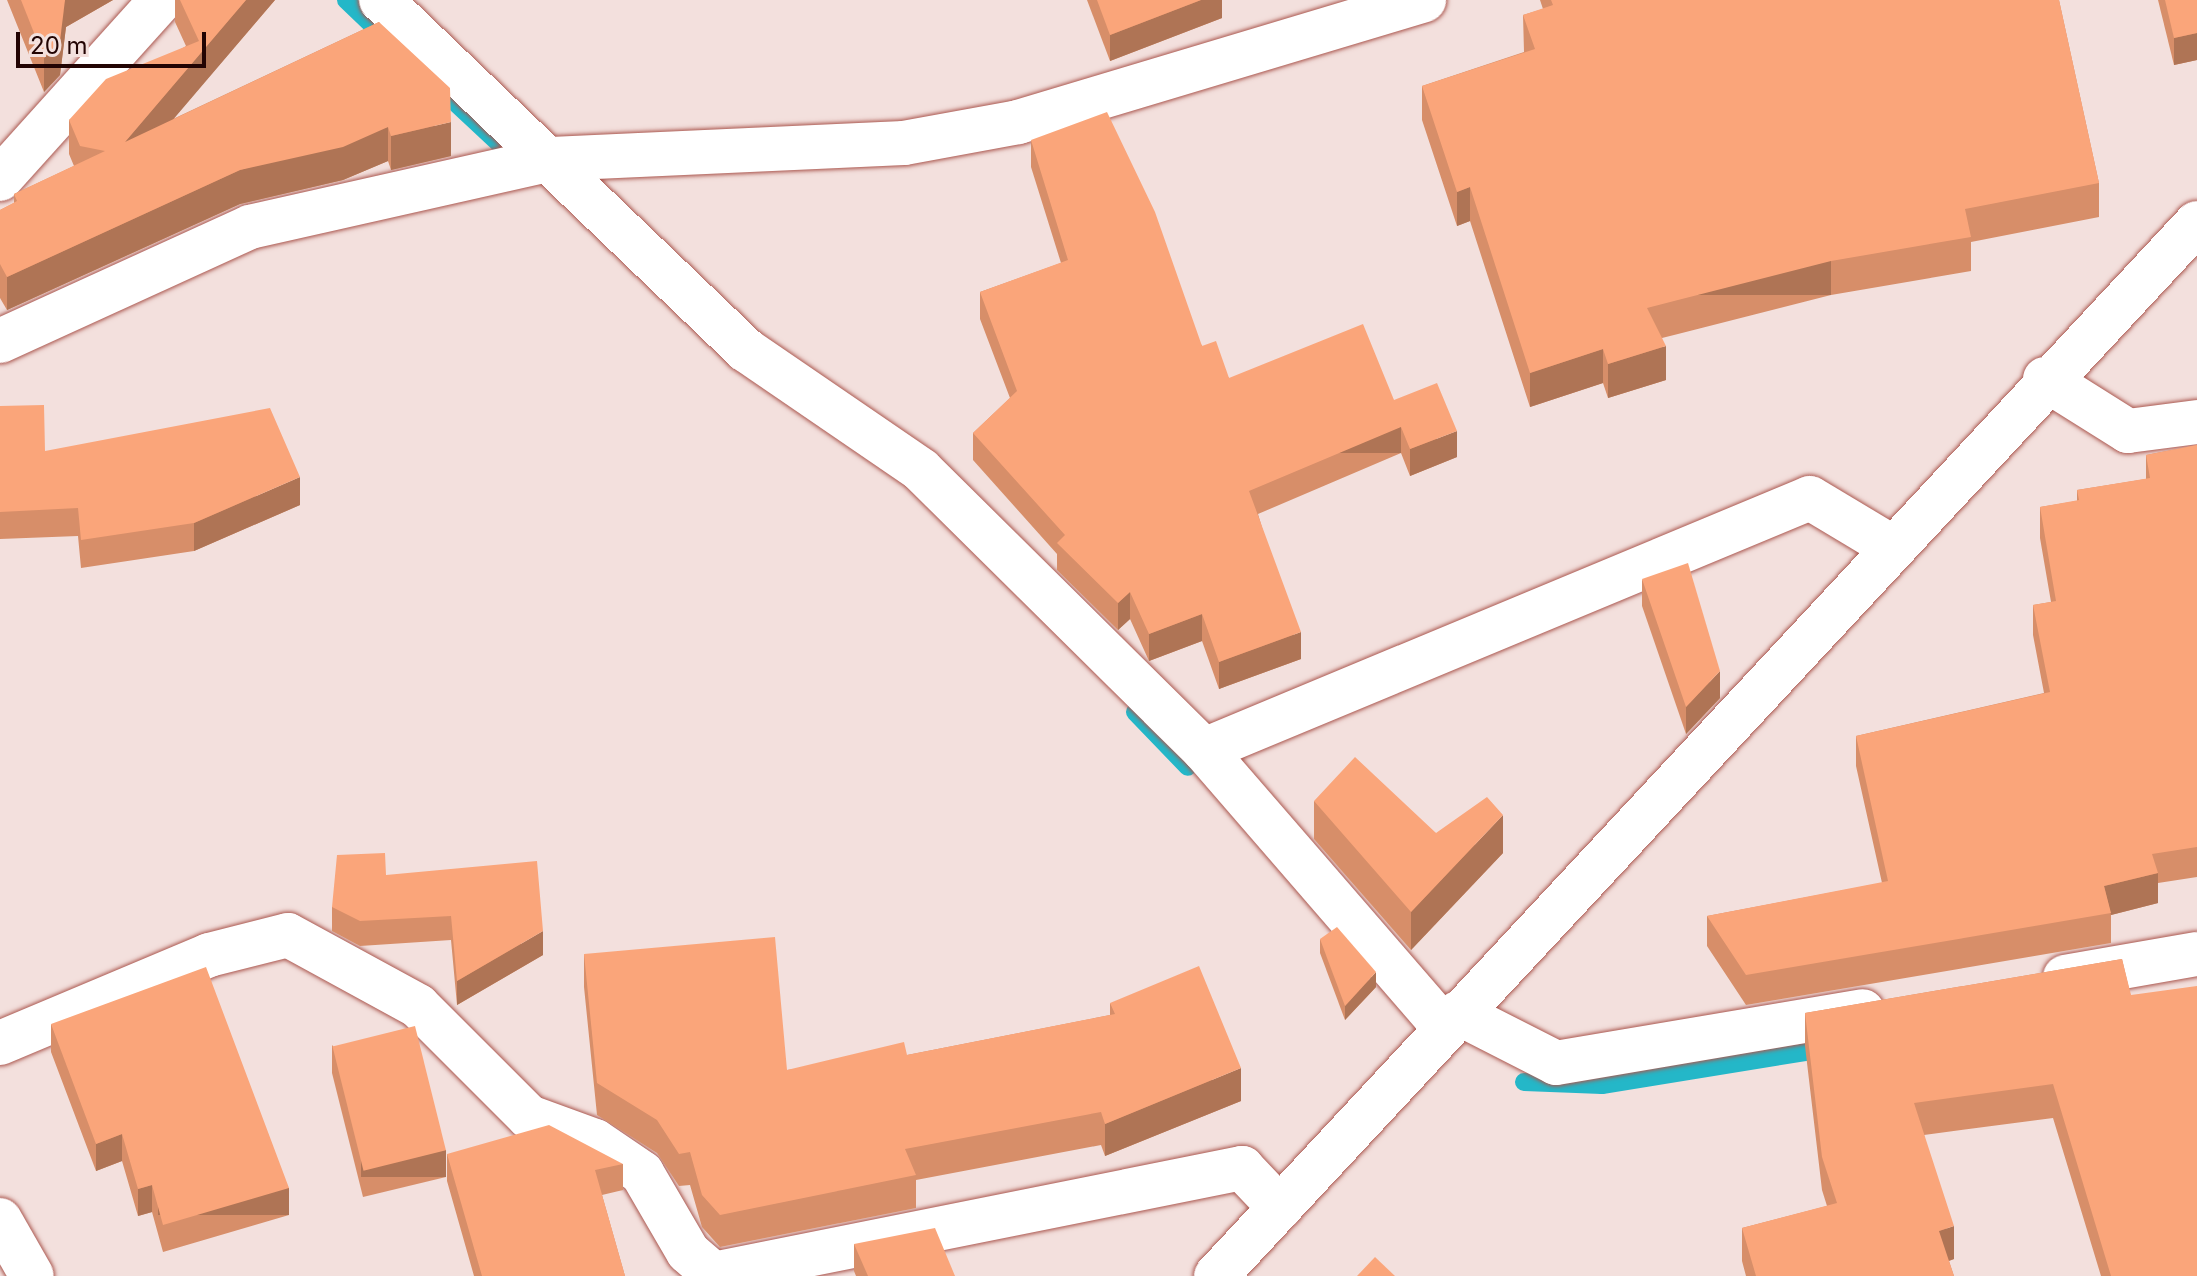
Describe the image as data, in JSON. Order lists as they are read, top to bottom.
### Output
{
  "scale_bar": "20 m"
}
